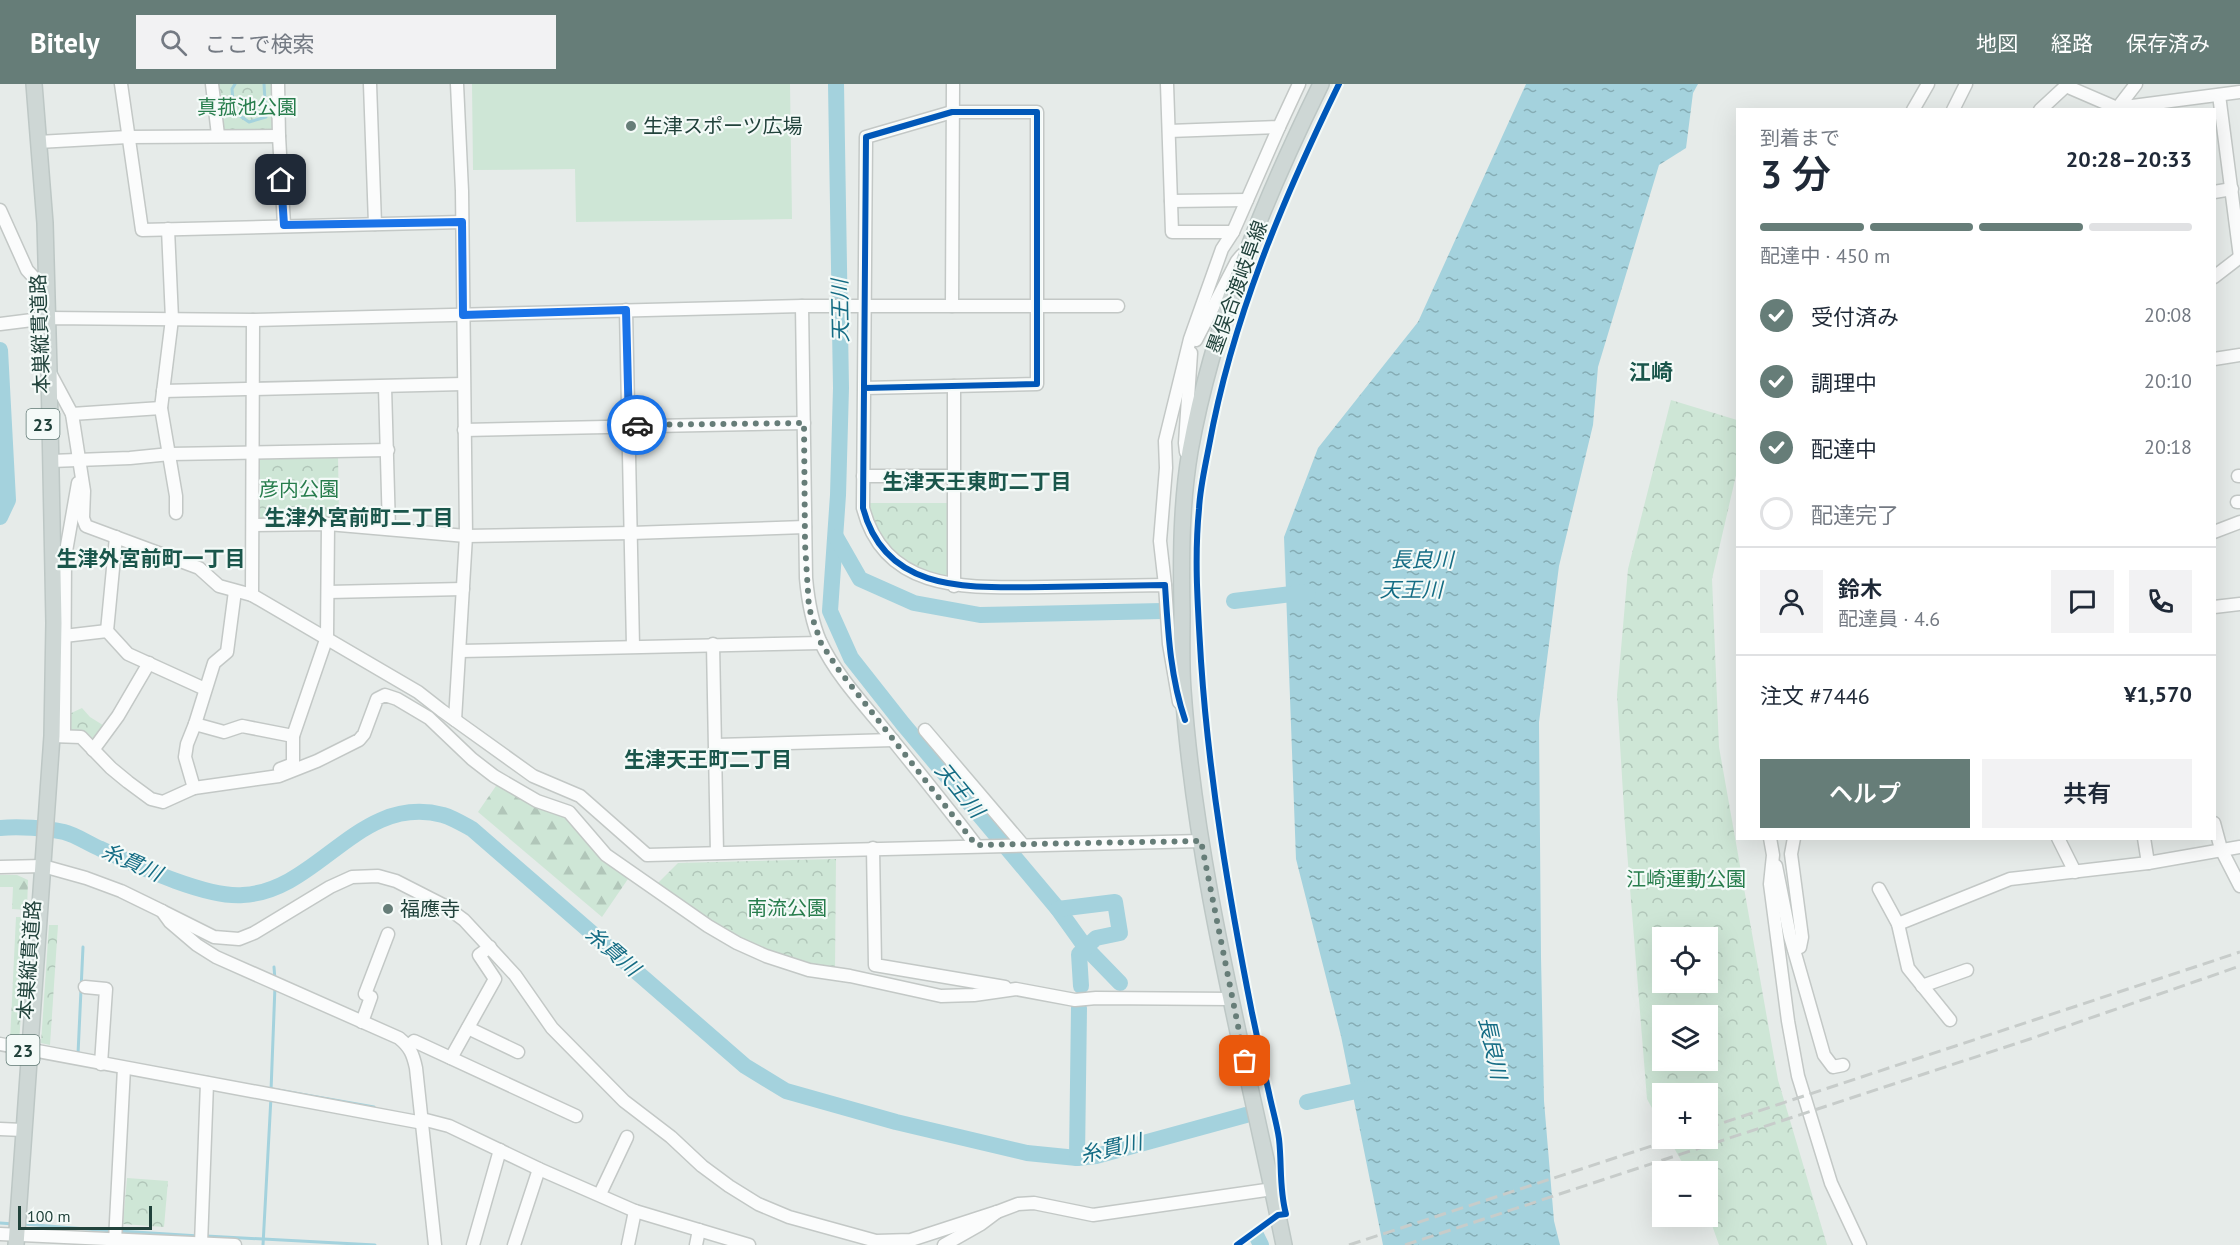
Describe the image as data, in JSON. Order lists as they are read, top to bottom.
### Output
{
  "streets": {
    "main road": ["墨俣合渡岐阜線", "本巣縦貫道路", "23"]
  },
  "crossings": [
    ["本巣縦貫道路", "23"]
  ],
  "districts": [
    "江崎",
    "生津天王東町二丁目",
    "生津外宮前町二丁目",
    "生津外宮前町一丁目",
    "生津天王町二丁目"
  ],
  "water": ["天王川", "長良川", "糸貫川"],
  "parks": [
    "真菰池公園",
    "彦内公園",
    "江崎運動公園",
    "南流公園"
  ],
  "places": ["生津スポーツ広場", "福應寺"],
  "scale_bar": "100 m",
  "page": {
    "header": "Bitely",
    "search": "ここで検索",
    "nav": ["地図", "経路", "保存済み"],
    "heading": ["3 分", "到着まで", "20:28–20:33"],
    "panel": [
      "鈴木",
      "配達員 · 4.6",
      "注文 #7446",
      "¥1,570"
    ],
    "bar": "配達中 · 450 m",
    "list": [
      ["受付済み", "20:08"],
      ["調理中", "20:10"],
      ["配達中", "20:18"],
      "配達完了"
    ],
    "buttons": ["ヘルプ", "共有"],
    "map_buttons": ["+", "−"],
    "scale": "100 m"
  }
}
